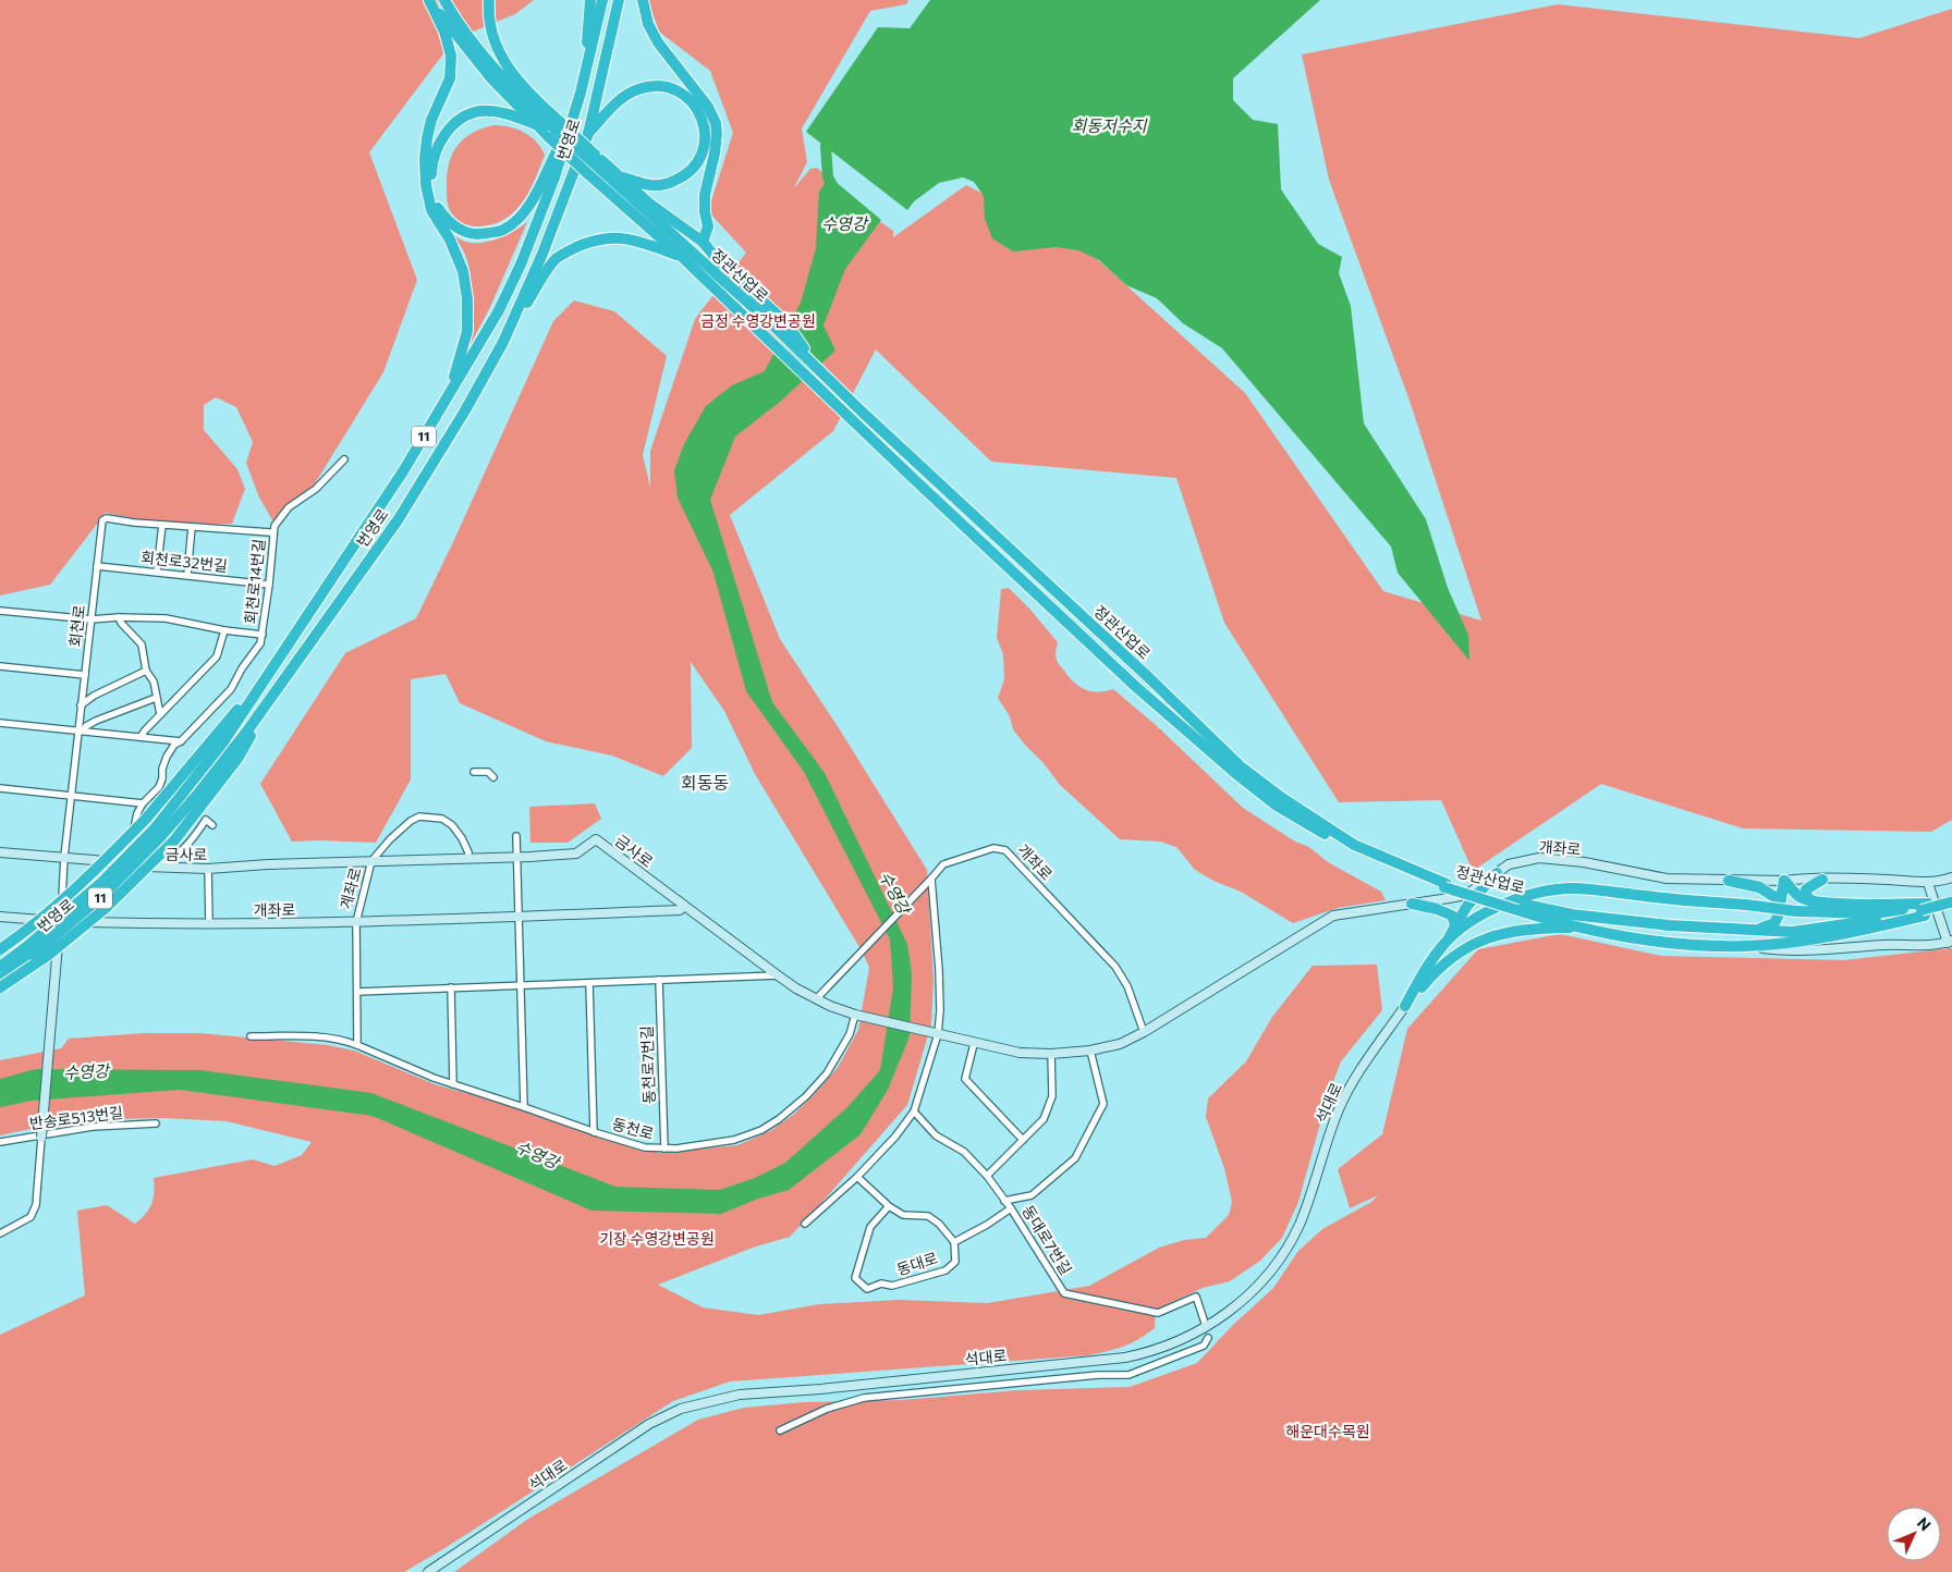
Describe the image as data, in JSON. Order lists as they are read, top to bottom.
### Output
{
  "streets": {
    "highway": ["번영로", "정관산업로", "11"],
    "main road": ["개좌로", "금사로", "석대로"],
    "street": [
      "회천로32번길",
      "회천로14번길",
      "회천로",
      "계좌로",
      "동천로7번길",
      "반송로513번길",
      "동천로",
      "동대로7번길",
      "동대로"
    ]
  },
  "crossings": [
    ["회천로32번길", "회천로14번길"],
    ["회천로32번길", "회천로"],
    ["회천로14번길", "회천로"],
    ["회천로", "개좌로"],
    ["회천로", "금사로"],
    ["개좌로", "금사로"],
    ["개좌로", "계좌로"],
    ["개좌로", "동천로"],
    ["금사로", "계좌로"],
    ["동천로7번길", "동천로"],
    ["동대로7번길", "동대로"]
  ],
  "districts": ["회동동"],
  "water": ["회동저수지", "수영강"],
  "parks": ["금정 수영강변공원", "기장 수영강변공원", "해운대수목원"],
  "north": "top right"
}
